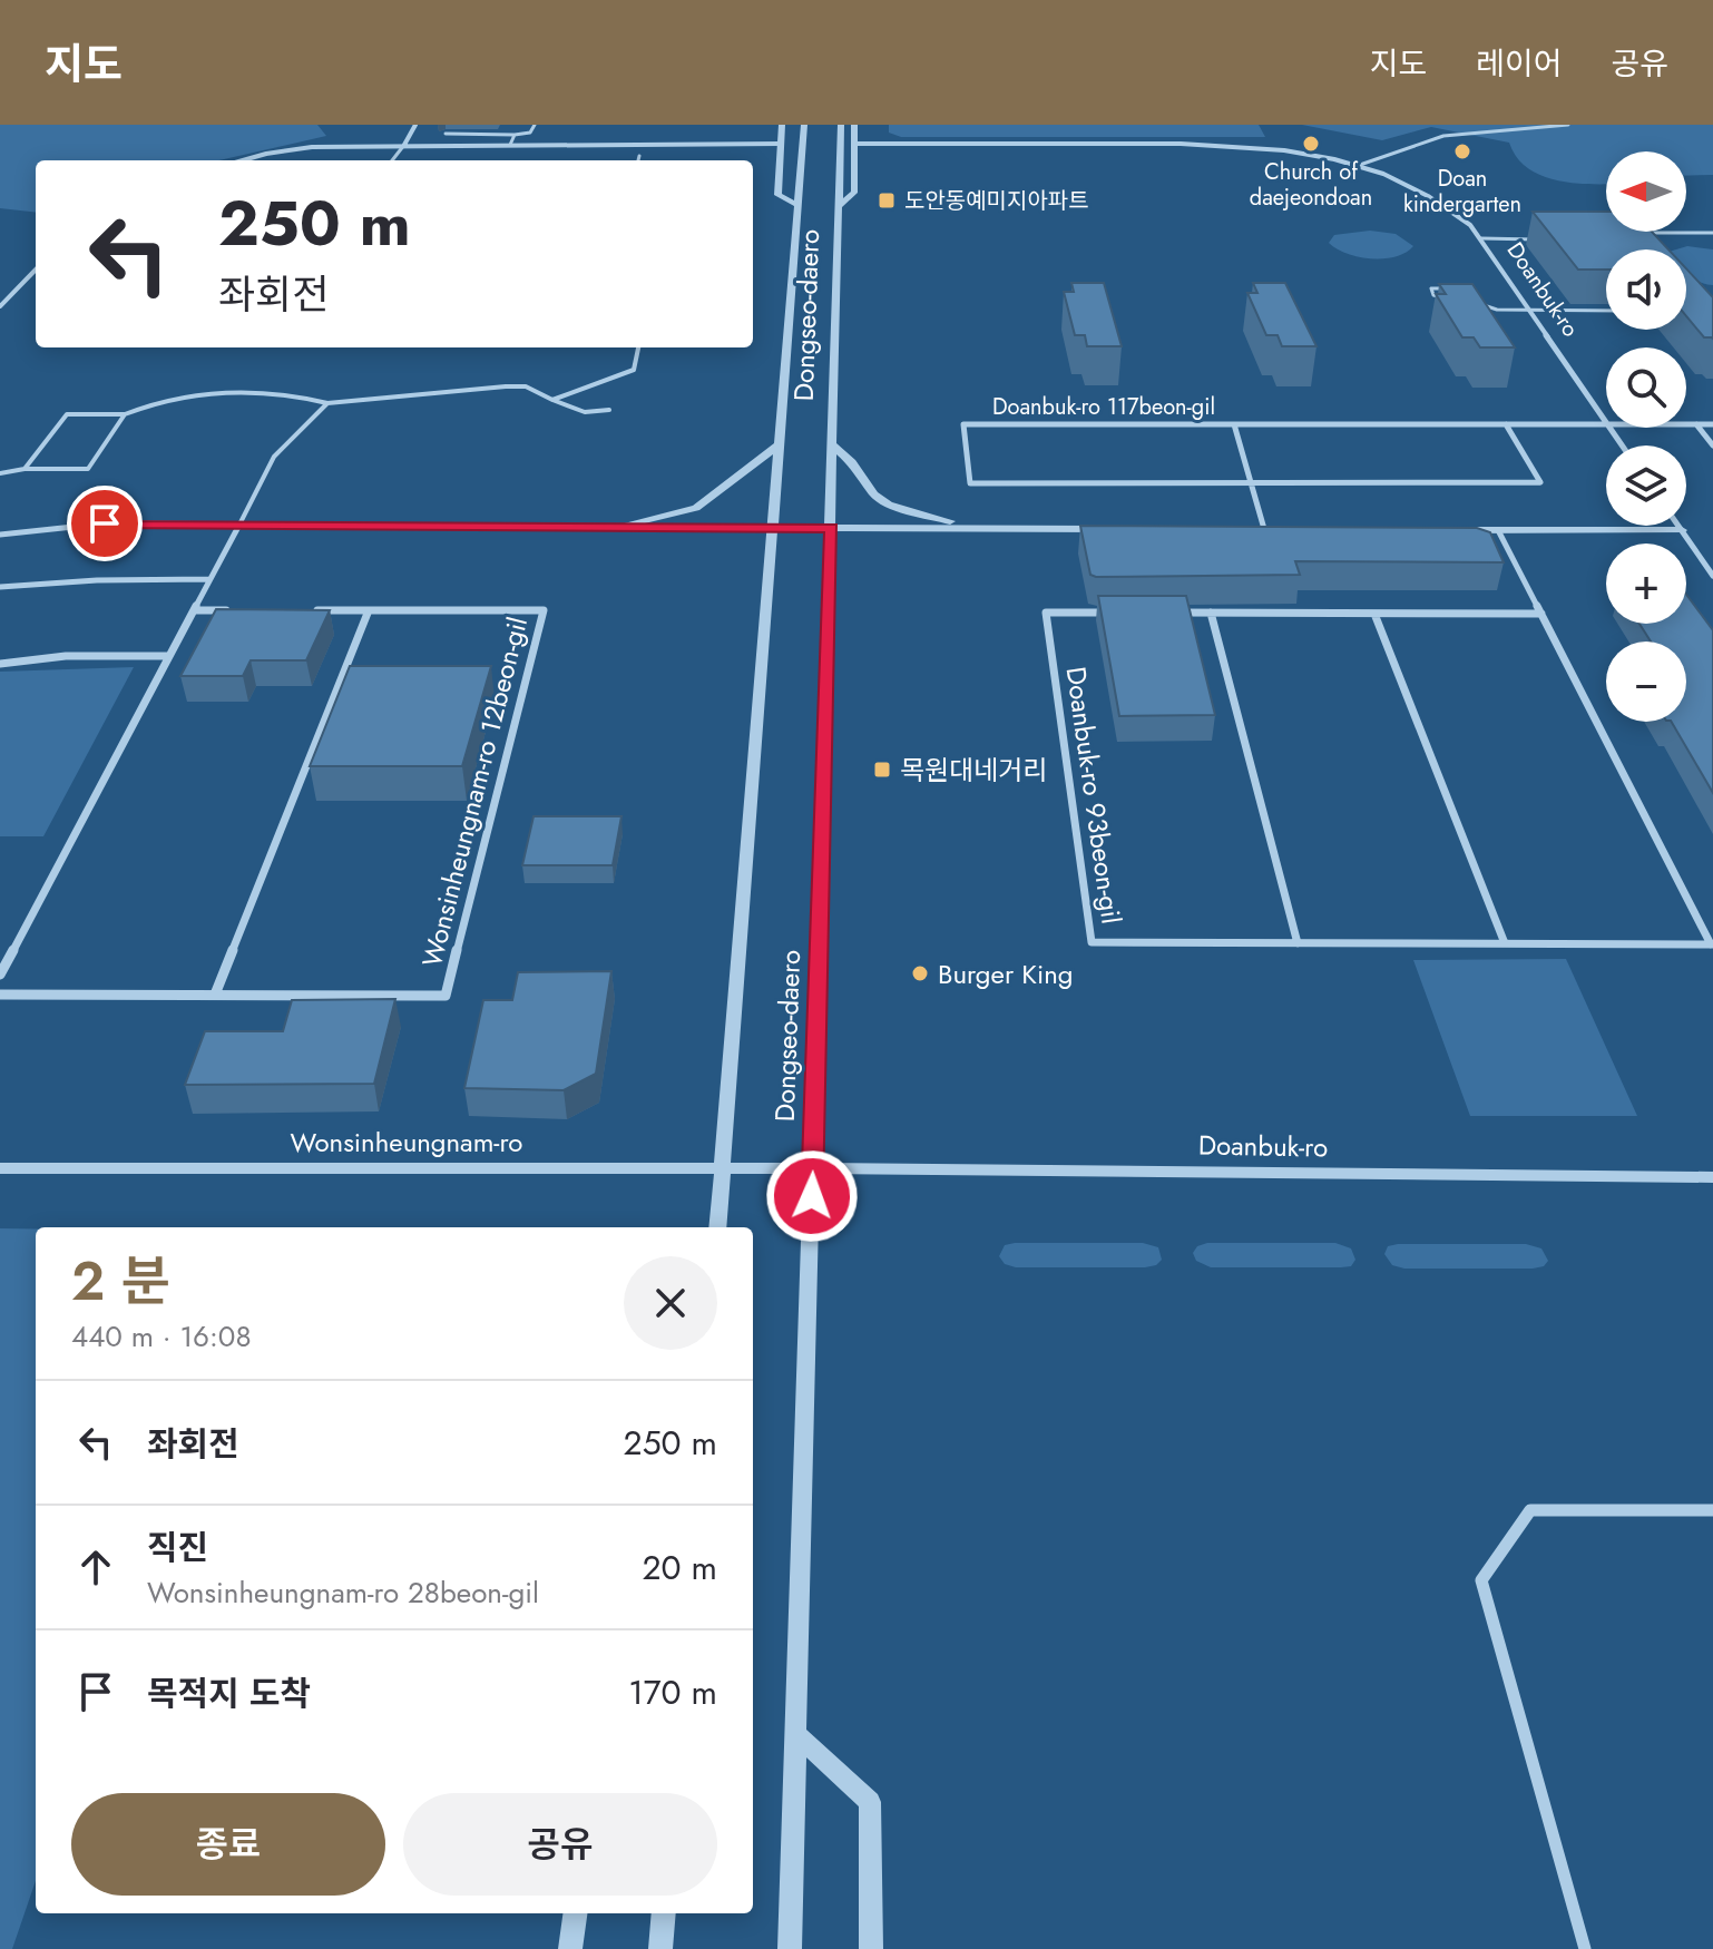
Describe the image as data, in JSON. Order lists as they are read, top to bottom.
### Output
{
  "streets": {
    "street": [
      "Doanbuk-ro",
      "Dongseo-daero",
      "Doanbuk-ro 117beon-gil",
      "Wonsinheungnam-ro 12beon-gil",
      "Doanbuk-ro 93beon-gil",
      "Wonsinheungnam-ro"
    ]
  },
  "crossings": [
    ["Doanbuk-ro", "Dongseo-daero"],
    ["Doanbuk-ro", "Wonsinheungnam-ro"],
    ["Dongseo-daero", "Wonsinheungnam-ro"]
  ],
  "places": {
    "other": ["Church of daejeondoan", "Doan kindergarten", "Burger King"],
    "transit": ["도안동예미지아파트", "목원대네거리"]
  },
  "north": "left",
  "page": {
    "header": "지도",
    "nav": ["지도", "레이어", "공유"],
    "map_buttons": ["+", "−"],
    "turn": ["250 m", "좌회전"],
    "heading": ["2 분", "440 m · 16:08"],
    "list": [
      {
        "name": "좌회전",
        "value": "250 m"
      },
      {
        "name": "직진",
        "note": "Wonsinheungnam-ro 28beon-gil",
        "value": "20 m"
      },
      {
        "name": "목적지 도착",
        "value": "170 m"
      }
    ],
    "buttons": ["종료", "공유"]
  }
}
